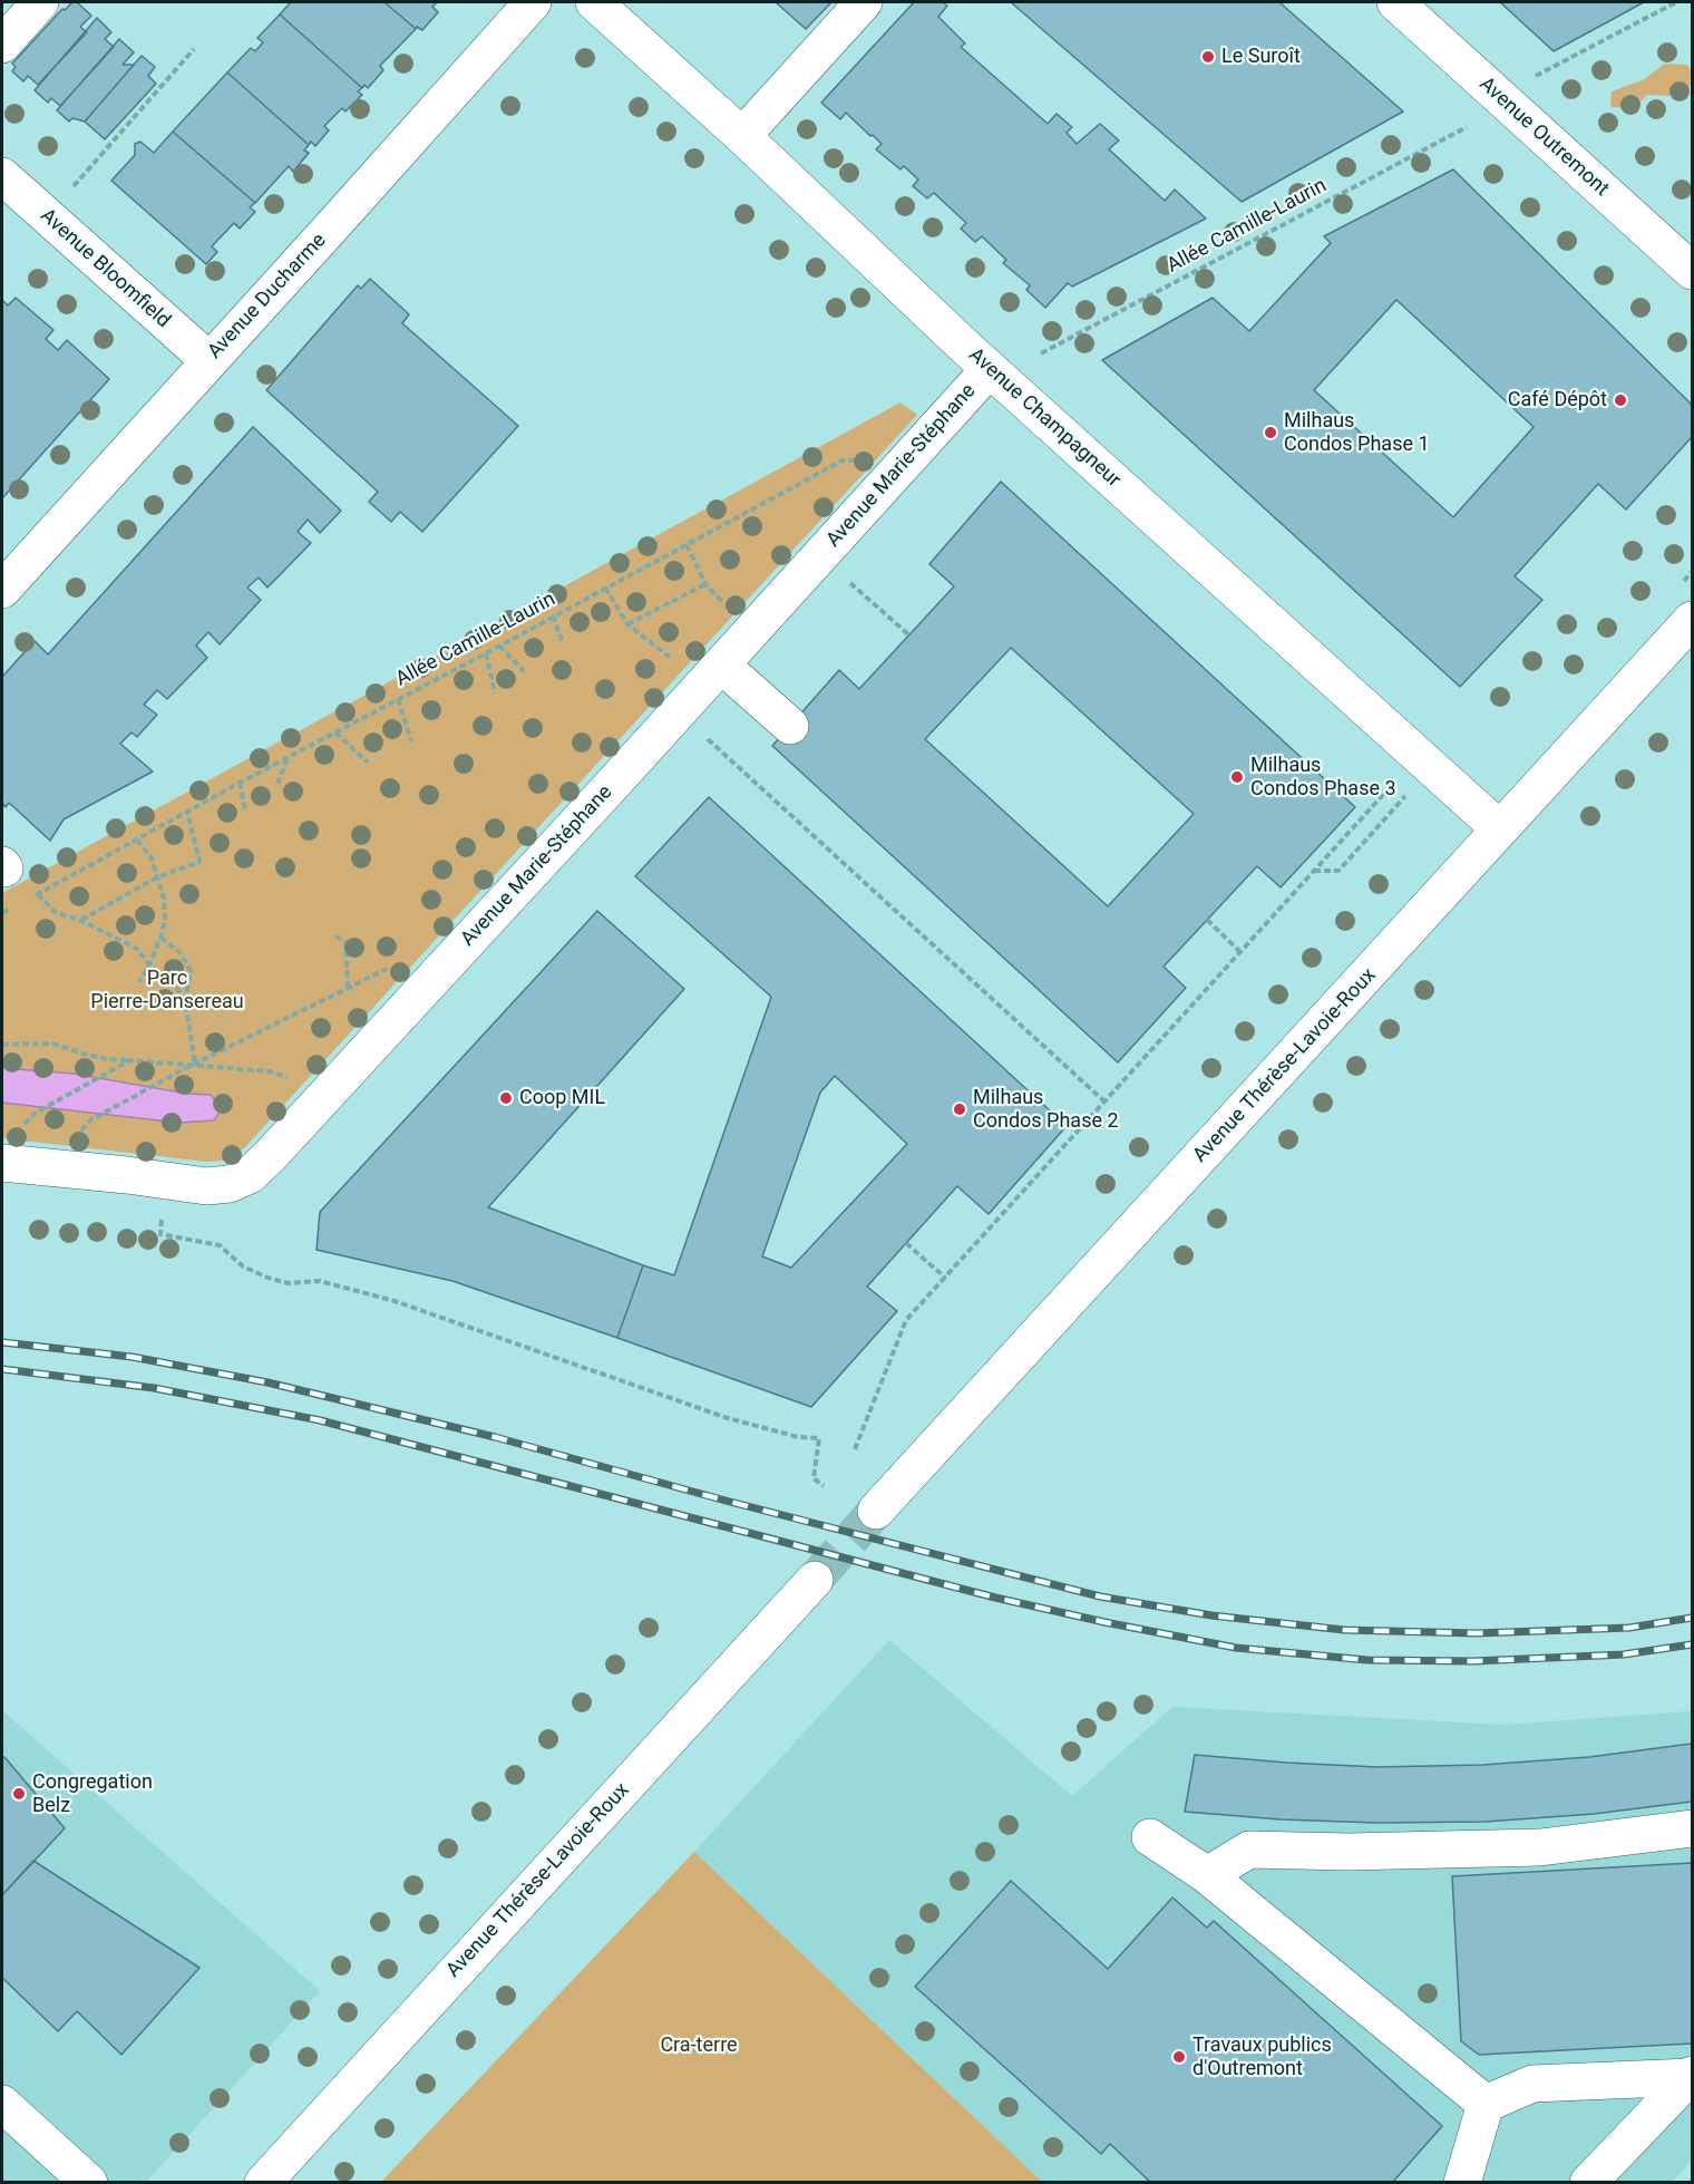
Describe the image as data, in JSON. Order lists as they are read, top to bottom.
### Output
{
  "streets": {
    "street": [
      "Avenue Outremont",
      "Avenue Bloomfield",
      "Avenue Ducharme",
      "Avenue Champagneur",
      "Avenue Marie-Stéphane",
      "Avenue Thérèse-Lavoie-Roux"
    ],
    "path": ["Allée Camille-Laurin"]
  },
  "crossings": [
    ["Avenue Bloomfield", "Avenue Ducharme"],
    ["Avenue Champagneur", "Avenue Marie-Stéphane"],
    ["Avenue Champagneur", "Avenue Thérèse-Lavoie-Roux"]
  ],
  "parks": ["Parc Pierre-Dansereau", "Cra-terre"],
  "places": [
    "Le Suroît",
    "Café Dépôt",
    "Milhaus Condos Phase 1",
    "Milhaus Condos Phase 3",
    "Coop MIL",
    "Milhaus Condos Phase 2",
    "Congregation Belz",
    "Travaux publics d'Outremont"
  ]
}
